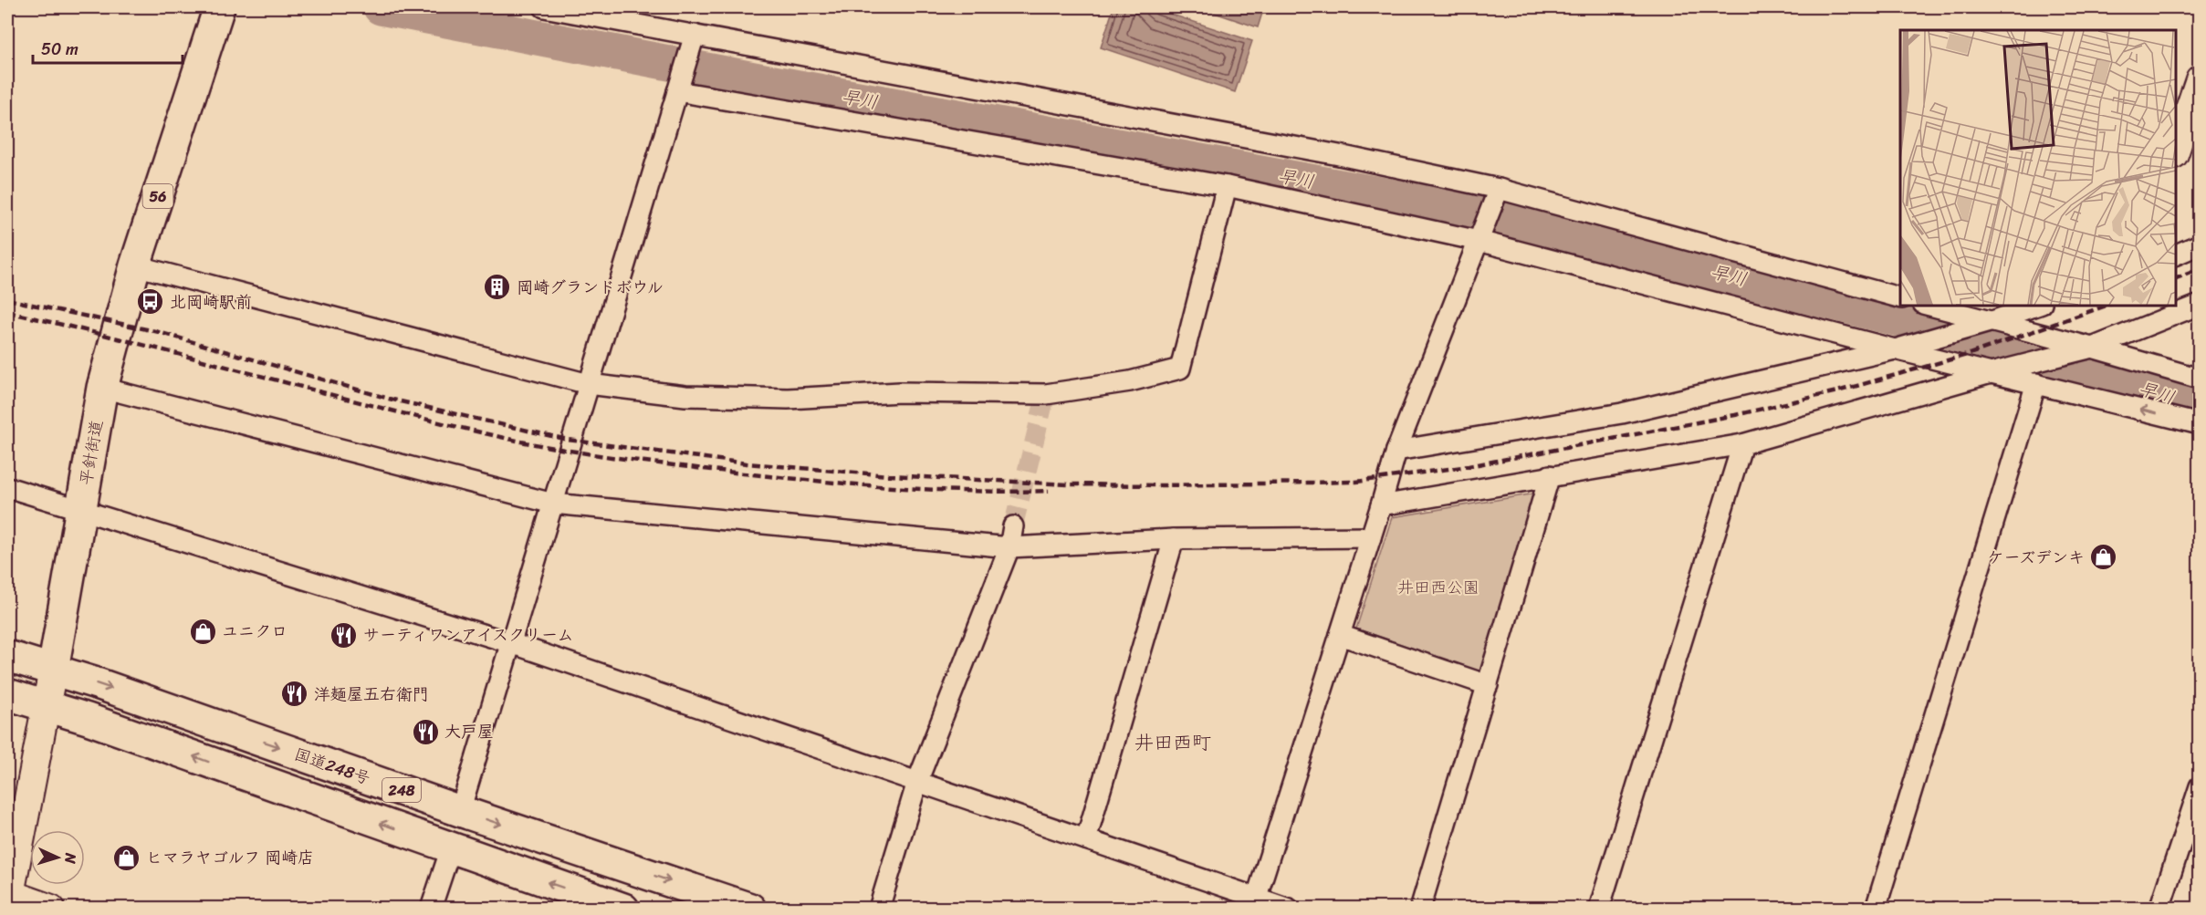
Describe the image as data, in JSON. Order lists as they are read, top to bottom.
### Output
{
  "streets": {
    "main road": [
      "56",
      "平針街道",
      "国道248号",
      "248"
    ]
  },
  "crossings": [
    ["平針街道", "国道248号"],
    ["平針街道", "248"]
  ],
  "districts": ["井田西町"],
  "water": ["早川"],
  "parks": ["井田西公園"],
  "places": {
    "building": ["岡崎グランドボウル"],
    "bus stop": ["北岡崎駅前"],
    "shop": ["ケーズデンキ", "ユニクロ", "ヒマラヤゴルフ 岡崎店"],
    "restaurant": ["サーティワンアイスクリーム", "洋麺屋五右衛門", "大戸屋"]
  },
  "scale_bar": "50 m",
  "north": "right"
}
